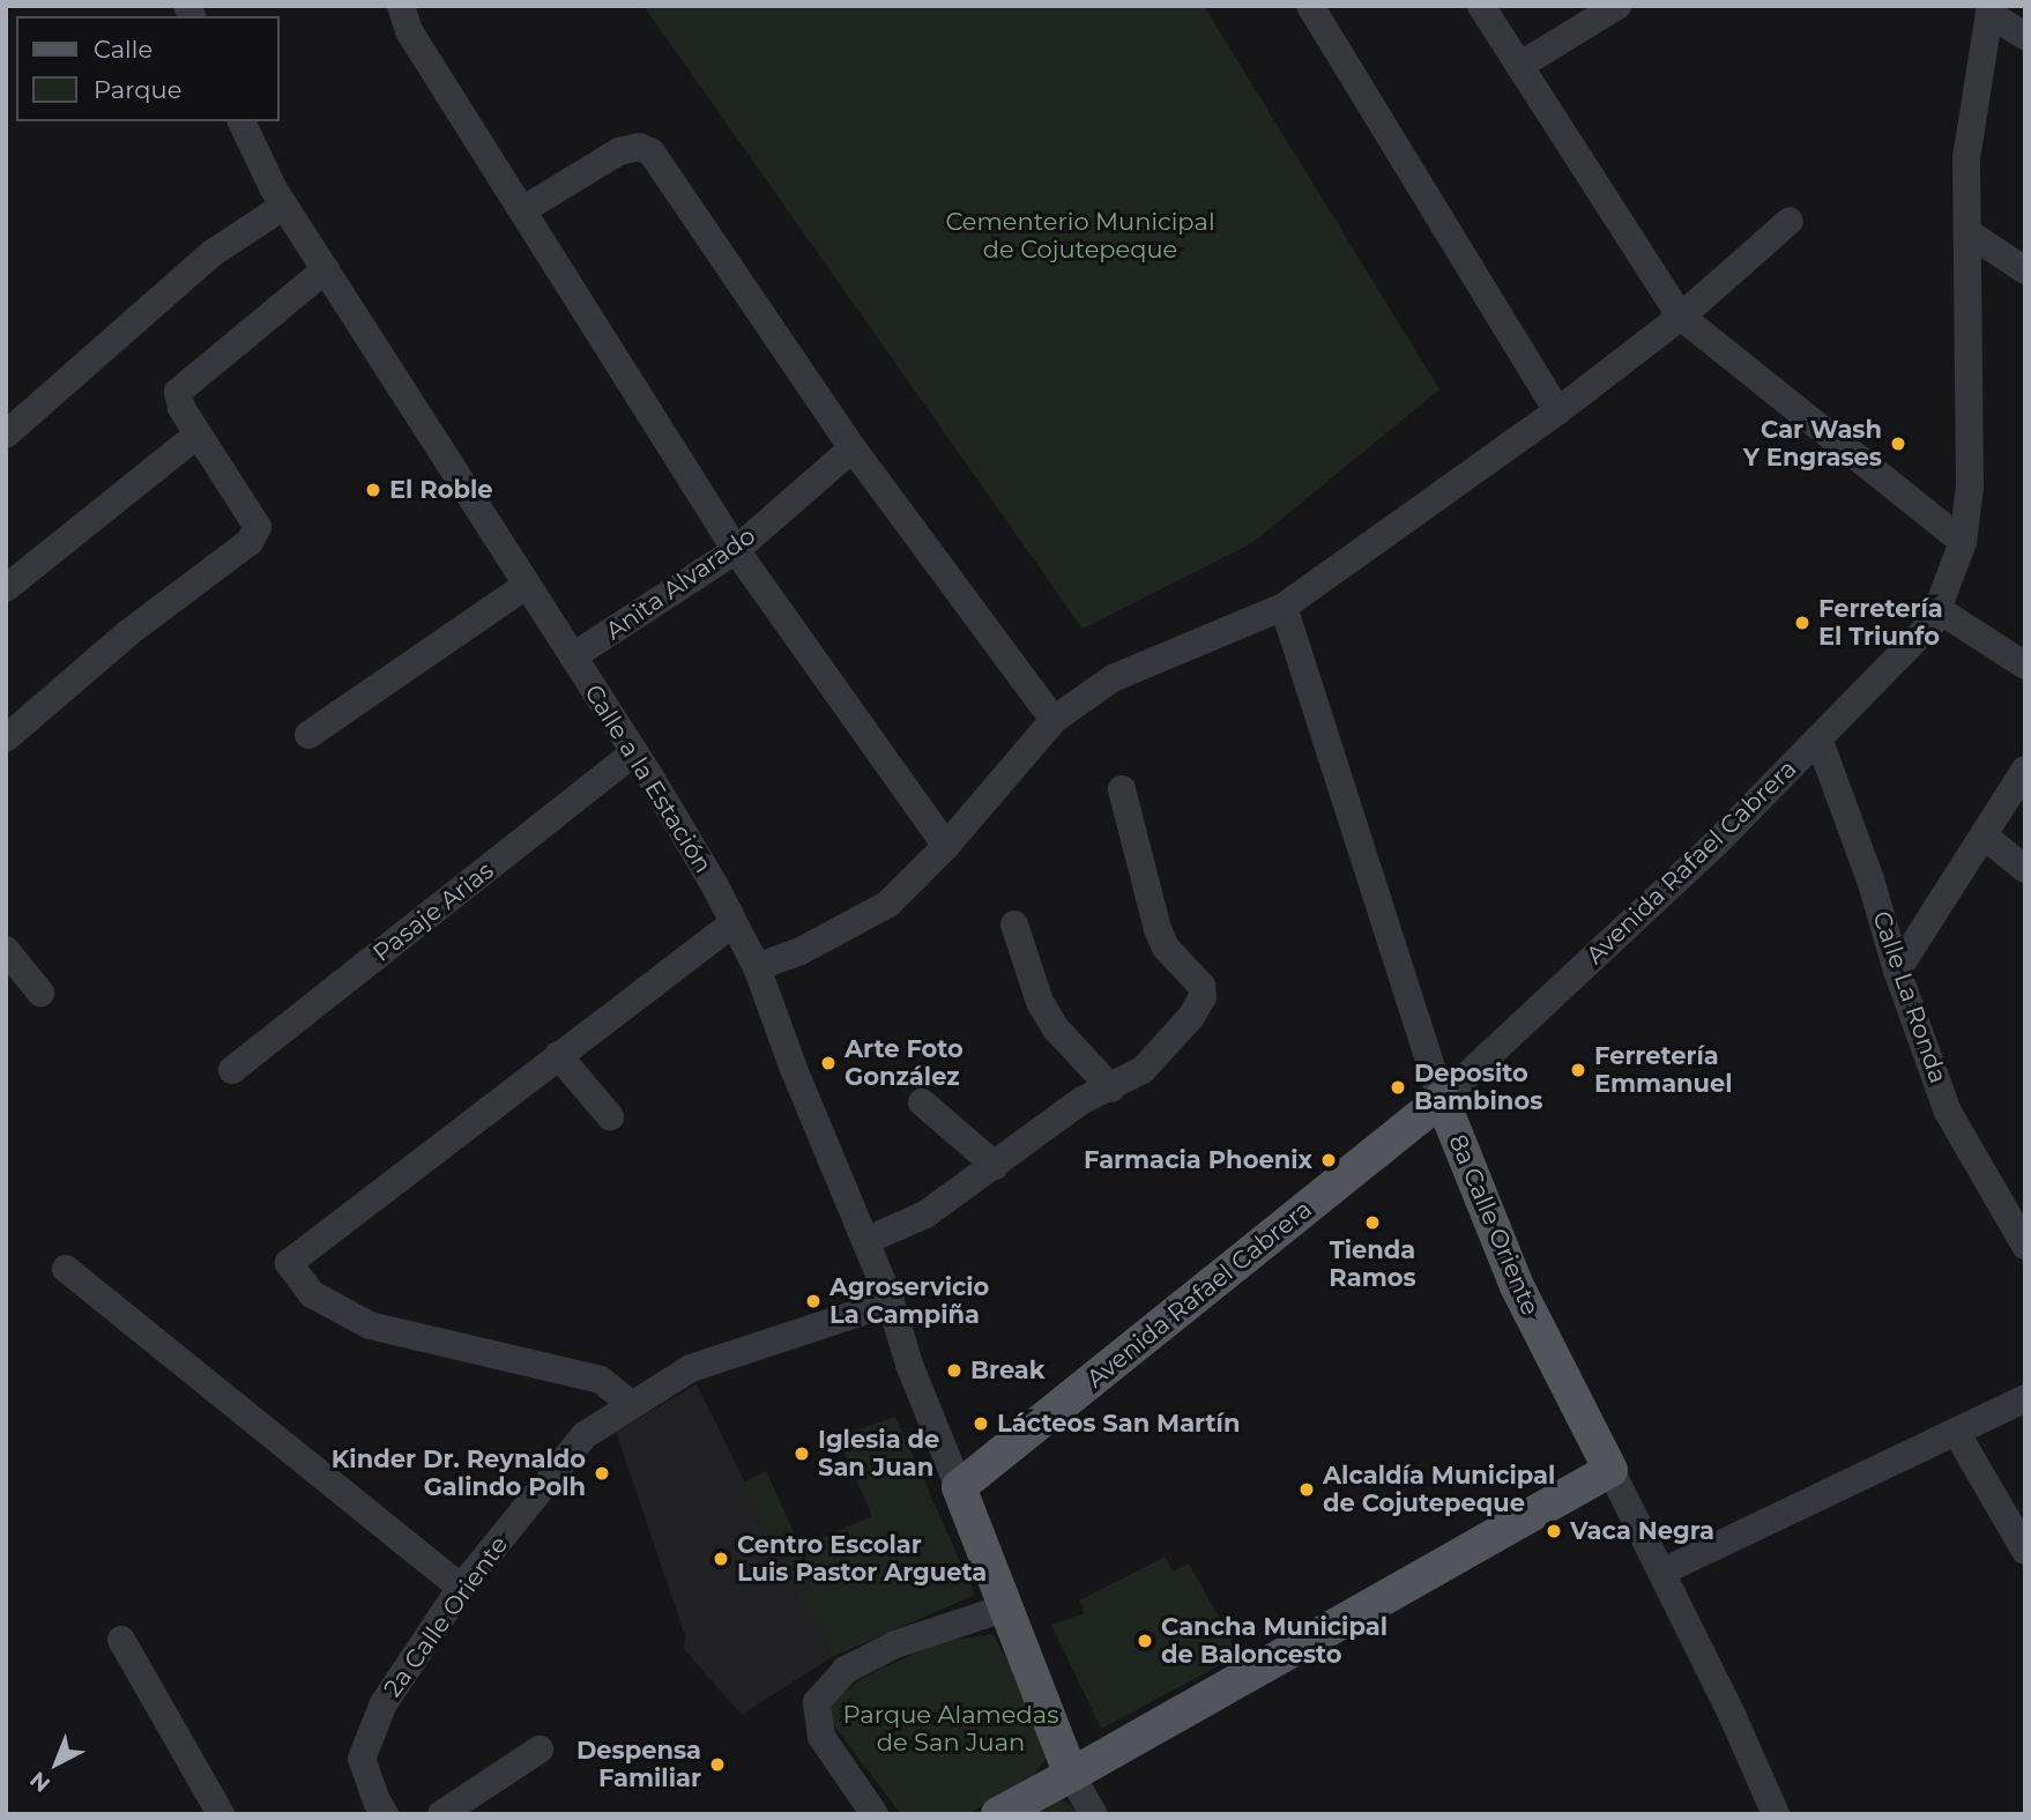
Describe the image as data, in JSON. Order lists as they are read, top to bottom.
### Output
{
  "streets": {
    "main road": ["Avenida Rafael Cabrera", "8a Calle Oriente"],
    "street": [
      "Anita Alvarado",
      "Calle a la Estación",
      "Pasaje Arias",
      "Calle La Ronda",
      "2a Calle Oriente"
    ]
  },
  "crossings": [
    ["Anita Alvarado", "Calle a la Estación"],
    ["Calle a la Estación", "Avenida Rafael Cabrera"],
    ["Calle a la Estación", "Pasaje Arias"],
    ["Calle a la Estación", "2a Calle Oriente"],
    ["Avenida Rafael Cabrera", "Calle La Ronda"],
    ["Avenida Rafael Cabrera", "8a Calle Oriente"]
  ],
  "parks": ["Cementerio Municipal de Cojutepeque", "Parque Alamedas de San Juan"],
  "places": [
    "Car Wash Y Engrases",
    "El Roble",
    "Ferretería El Triunfo",
    "Arte Foto González",
    "Ferretería Emmanuel",
    "Deposito Bambinos",
    "Farmacia Phoenix",
    "Tienda Ramos",
    "Agroservicio La Campiña",
    "Break",
    "Lácteos San Martín",
    "Iglesia de San Juan",
    "Kinder Dr. Reynaldo Galindo Polh",
    "Alcaldía Municipal de Cojutepeque",
    "Vaca Negra",
    "Centro Escolar Luis Pastor Argueta",
    "Cancha Municipal de Baloncesto",
    "Despensa Familiar"
  ],
  "legend": ["Calle", "Parque"],
  "north": "bottom left"
}
